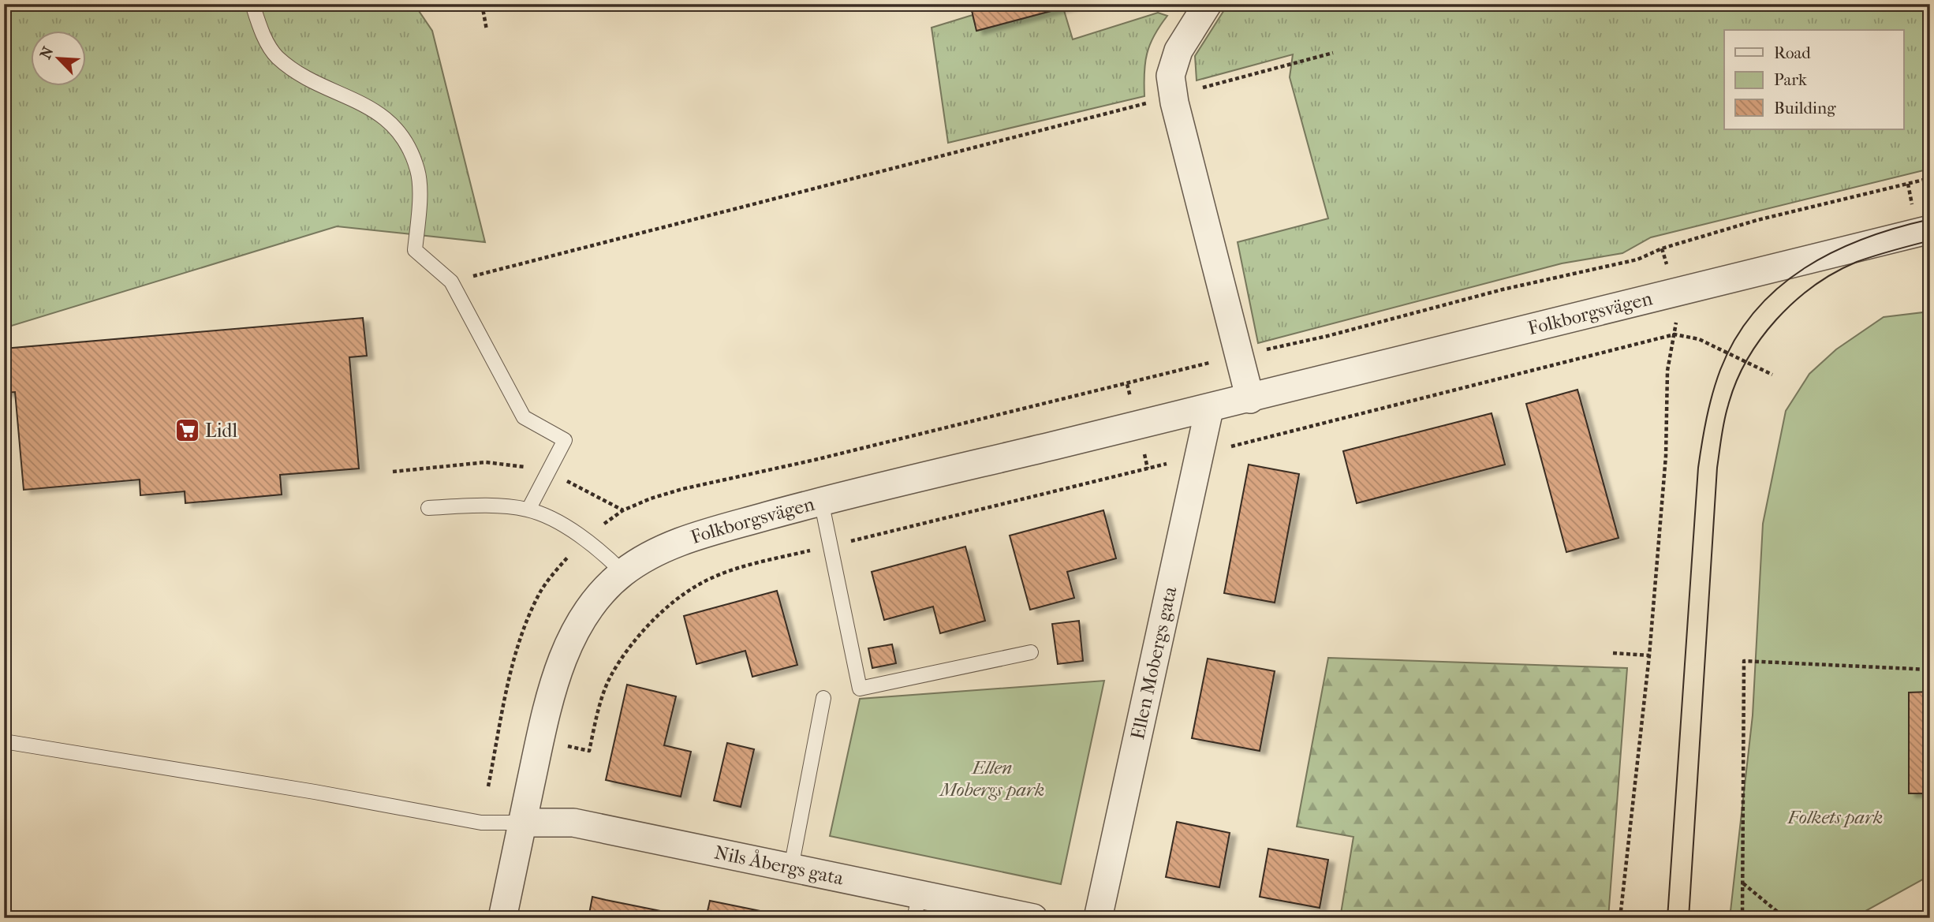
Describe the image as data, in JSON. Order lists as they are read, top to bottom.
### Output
{
  "streets": {
    "street": ["Folkborgsvägen", "Ellen Mobergs gata", "Nils Åbergs gata"]
  },
  "crossings": [
    ["Folkborgsvägen", "Ellen Mobergs gata"],
    ["Folkborgsvägen", "Nils Åbergs gata"]
  ],
  "parks": ["Ellen Mobergs park", "Folkets park"],
  "places": {
    "supermarket": ["Lidl"]
  },
  "legend": ["Road", "Park", "Building"],
  "north": "top left"
}
